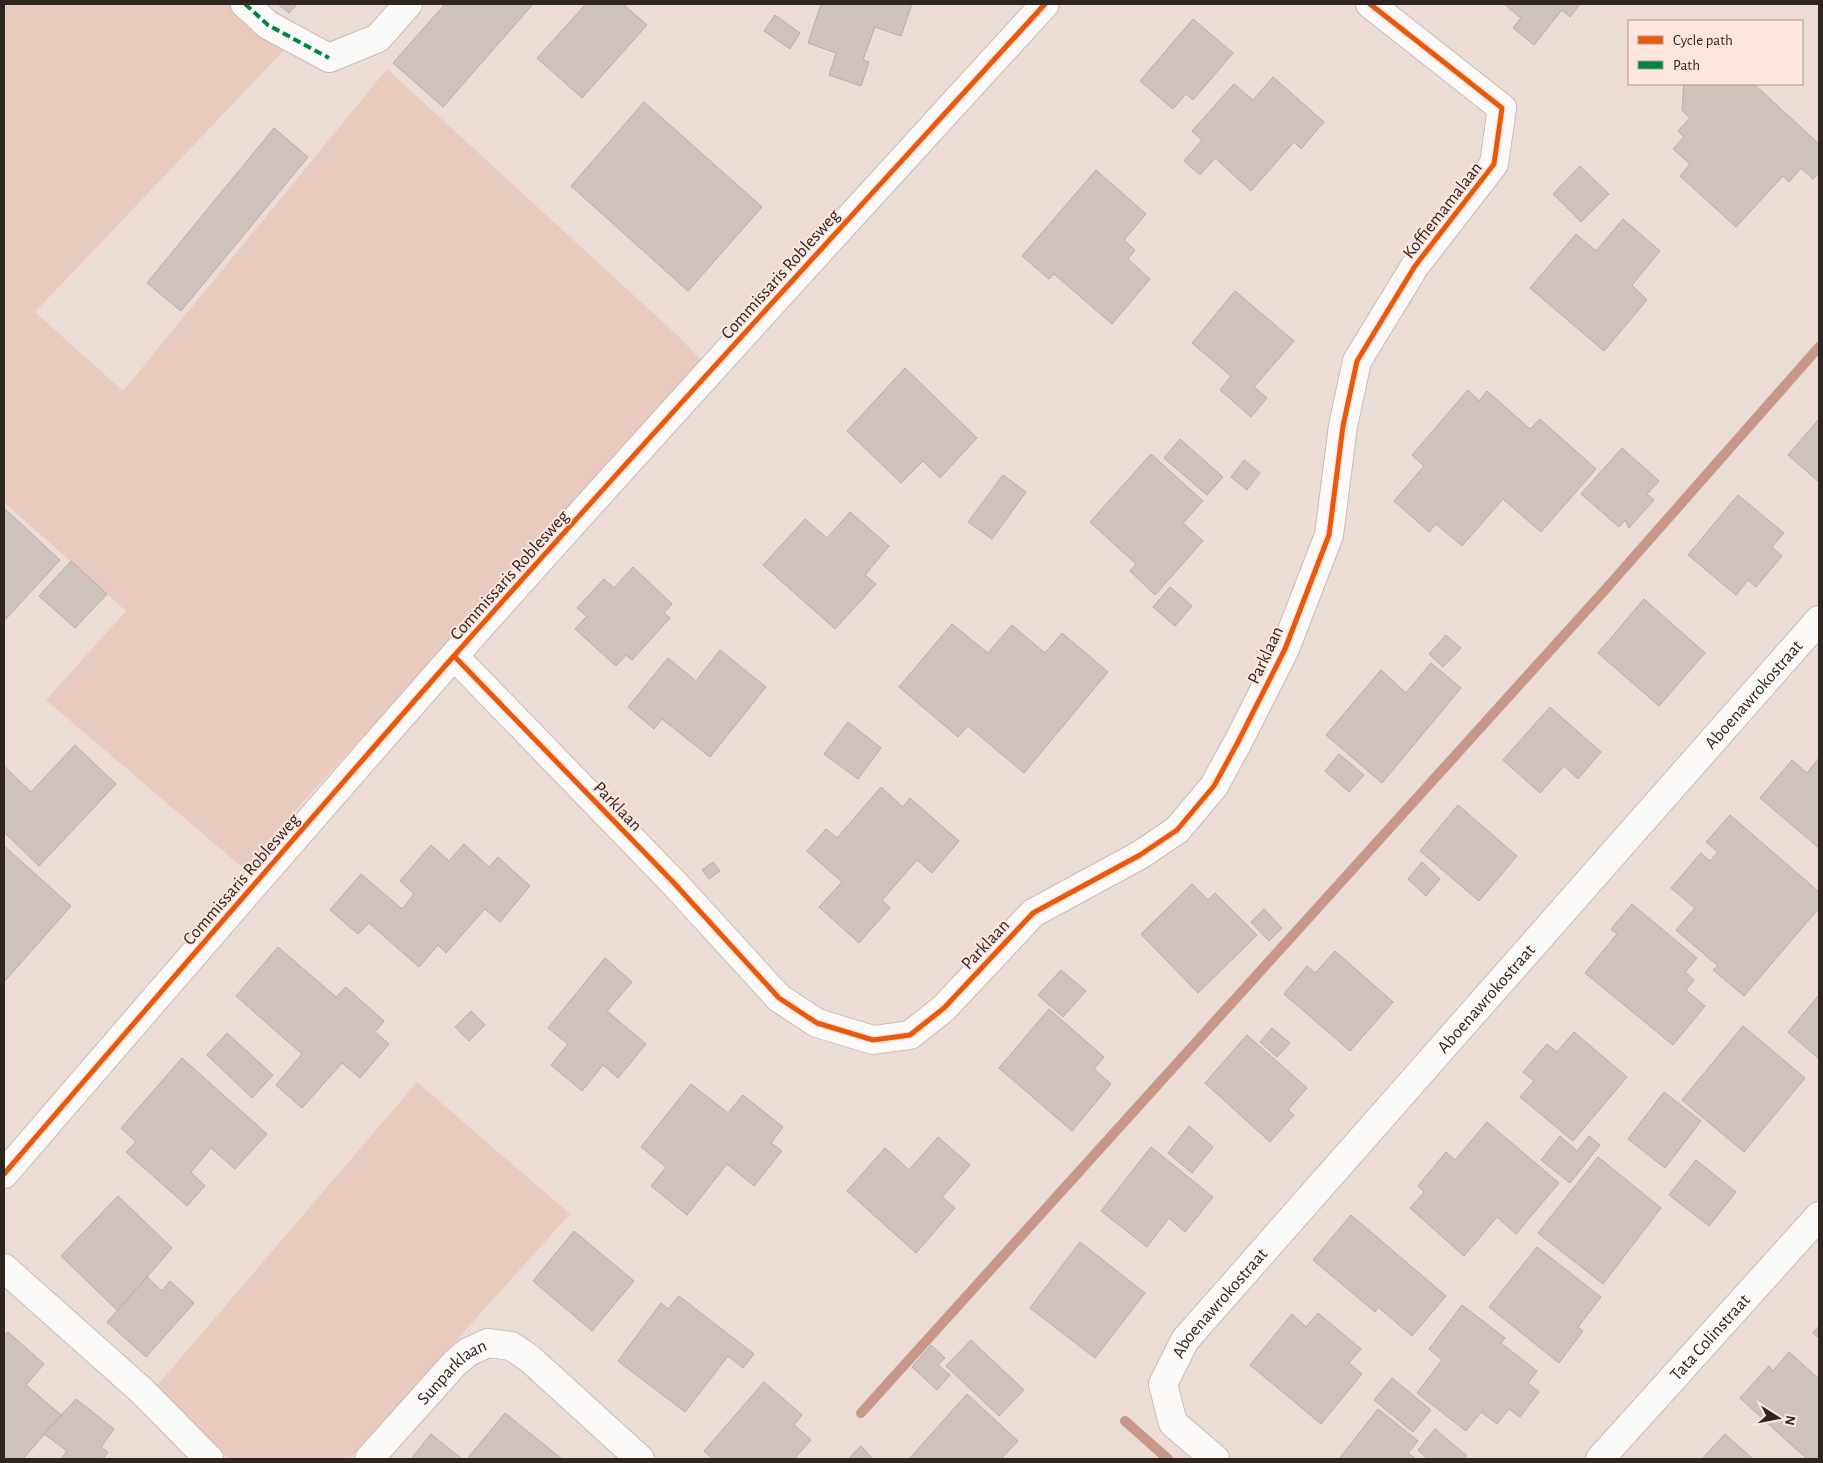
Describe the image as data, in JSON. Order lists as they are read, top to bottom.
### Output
{
  "streets": {
    "street": [
      "Koffiemamalaan",
      "Commissaris Roblesweg",
      "Parklaan",
      "Aboenawrokostraat",
      "Tata Colinstraat",
      "Sunparklaan"
    ]
  },
  "crossings": [
    ["Koffiemamalaan", "Parklaan"],
    ["Commissaris Roblesweg", "Parklaan"]
  ],
  "legend": ["Cycle path", "Path"],
  "north": "right"
}
